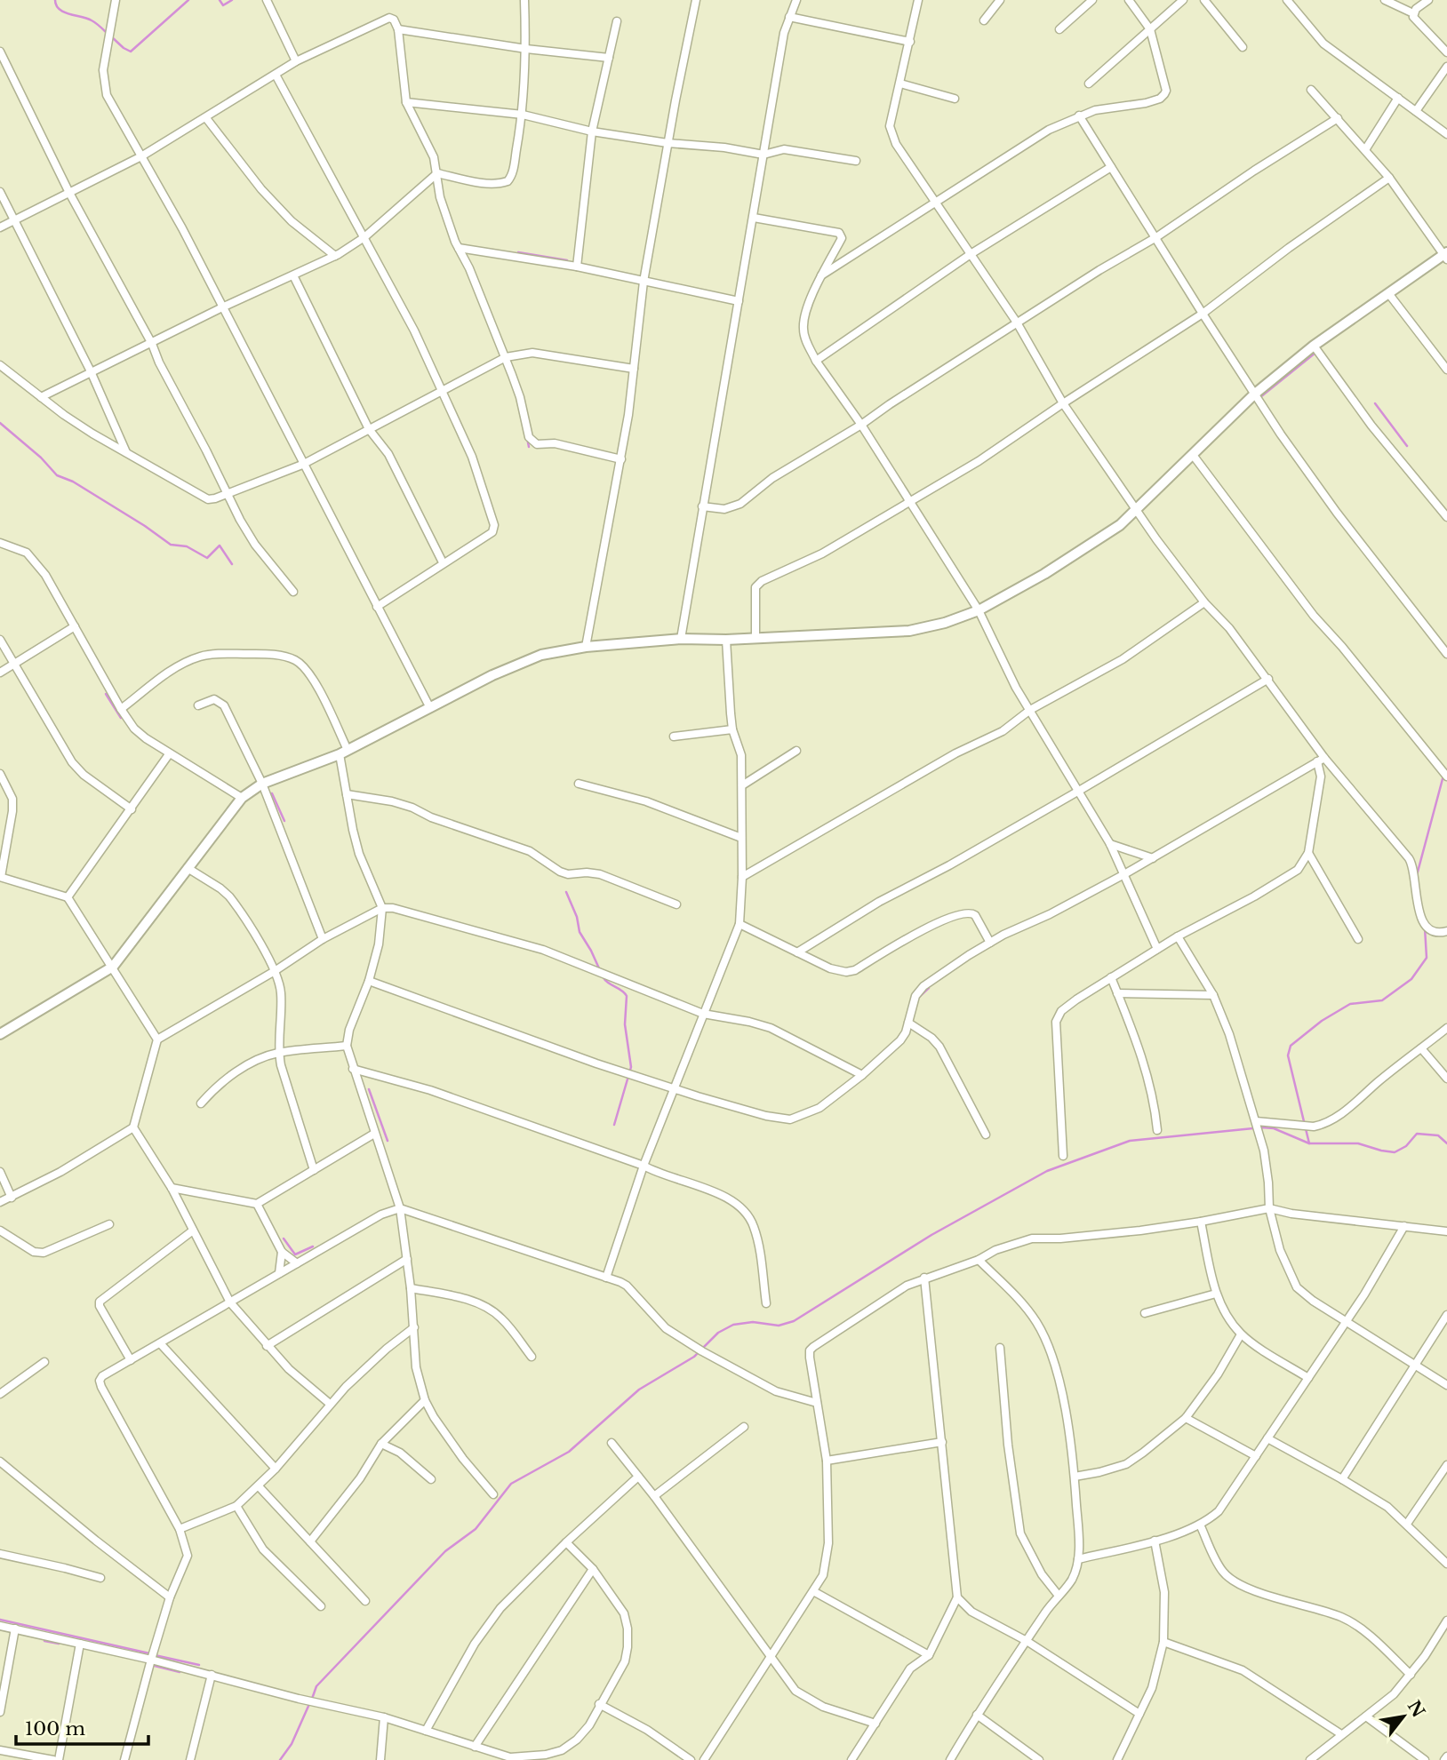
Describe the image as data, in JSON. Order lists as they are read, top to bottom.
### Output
{
  "scale_bar": "100 m",
  "north": "top right"
}
